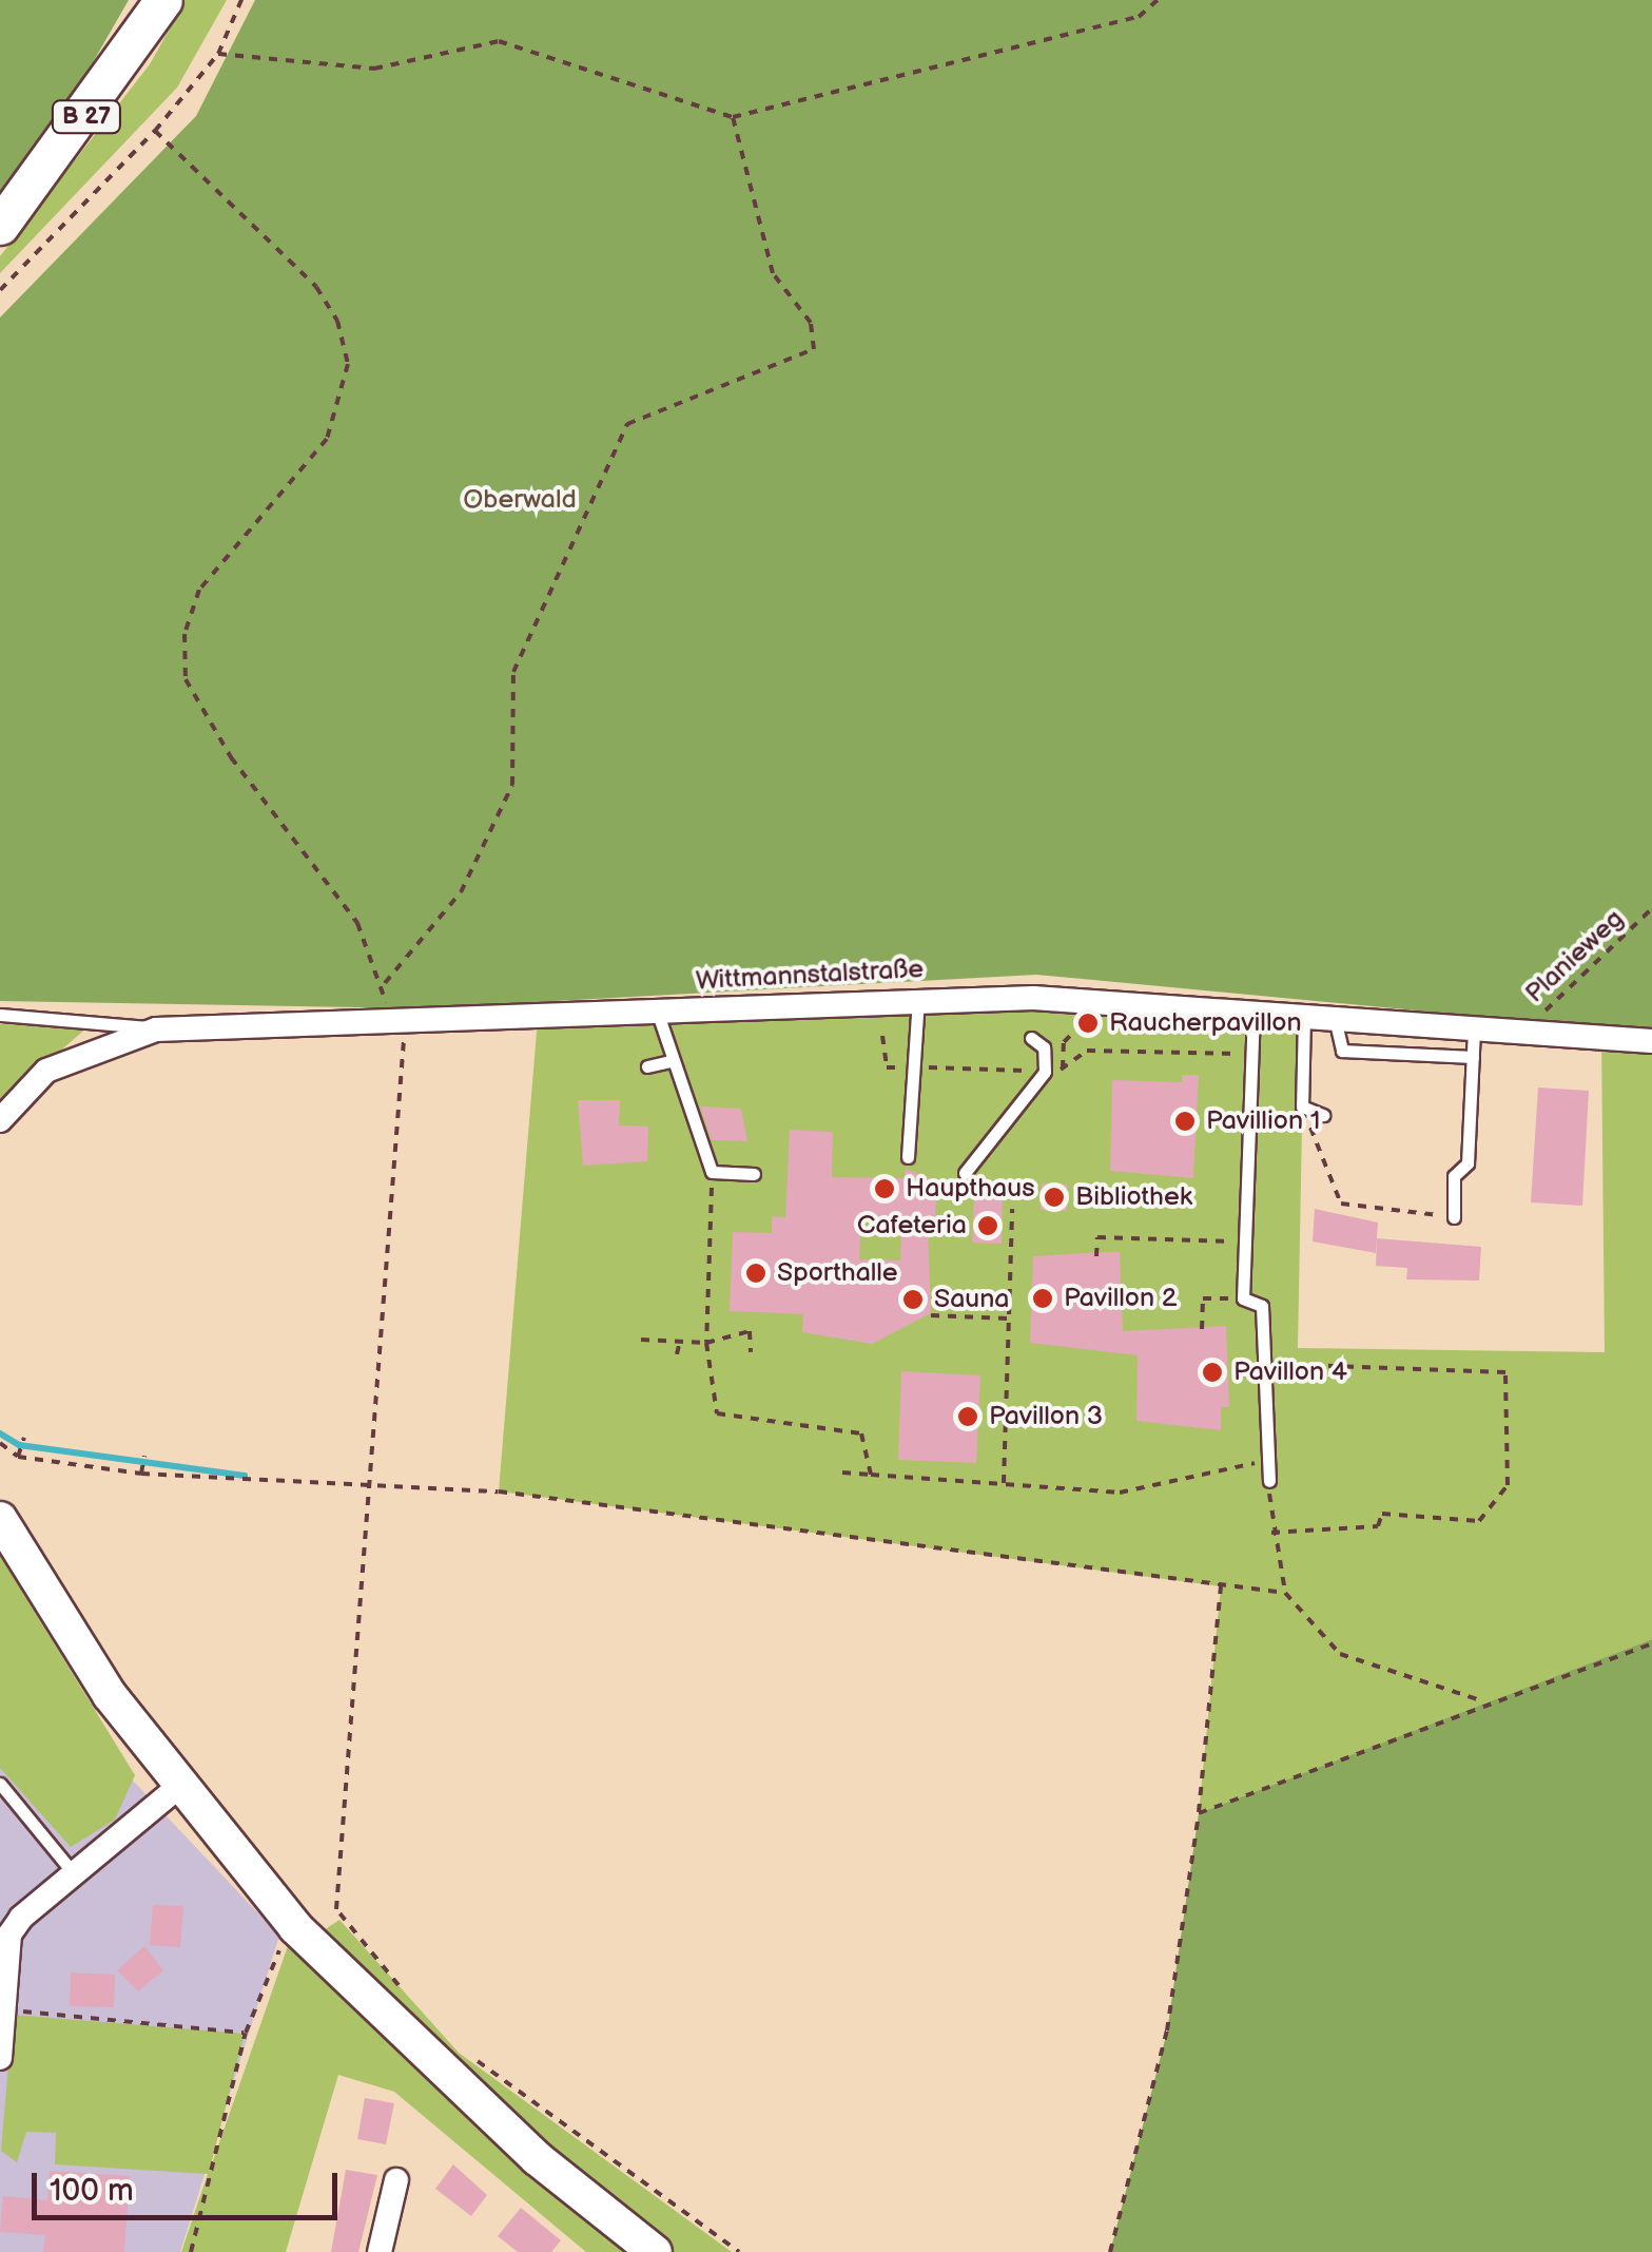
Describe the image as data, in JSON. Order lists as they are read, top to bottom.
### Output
{
  "streets": {
    "main road": ["B 27"],
    "street": ["Wittmannstalstraße"],
    "path": ["Planieweg"]
  },
  "crossings": [
    ["Planieweg", "Wittmannstalstraße"]
  ],
  "parks": ["Oberwald"],
  "places": [
    "Raucherpavillon",
    "Pavillion 1",
    "Haupthaus",
    "Bibliothek",
    "Cafeteria",
    "Sporthalle",
    "Pavillon 2",
    "Sauna",
    "Pavillon 4",
    "Pavillon 3"
  ],
  "scale_bar": "100 m"
}
